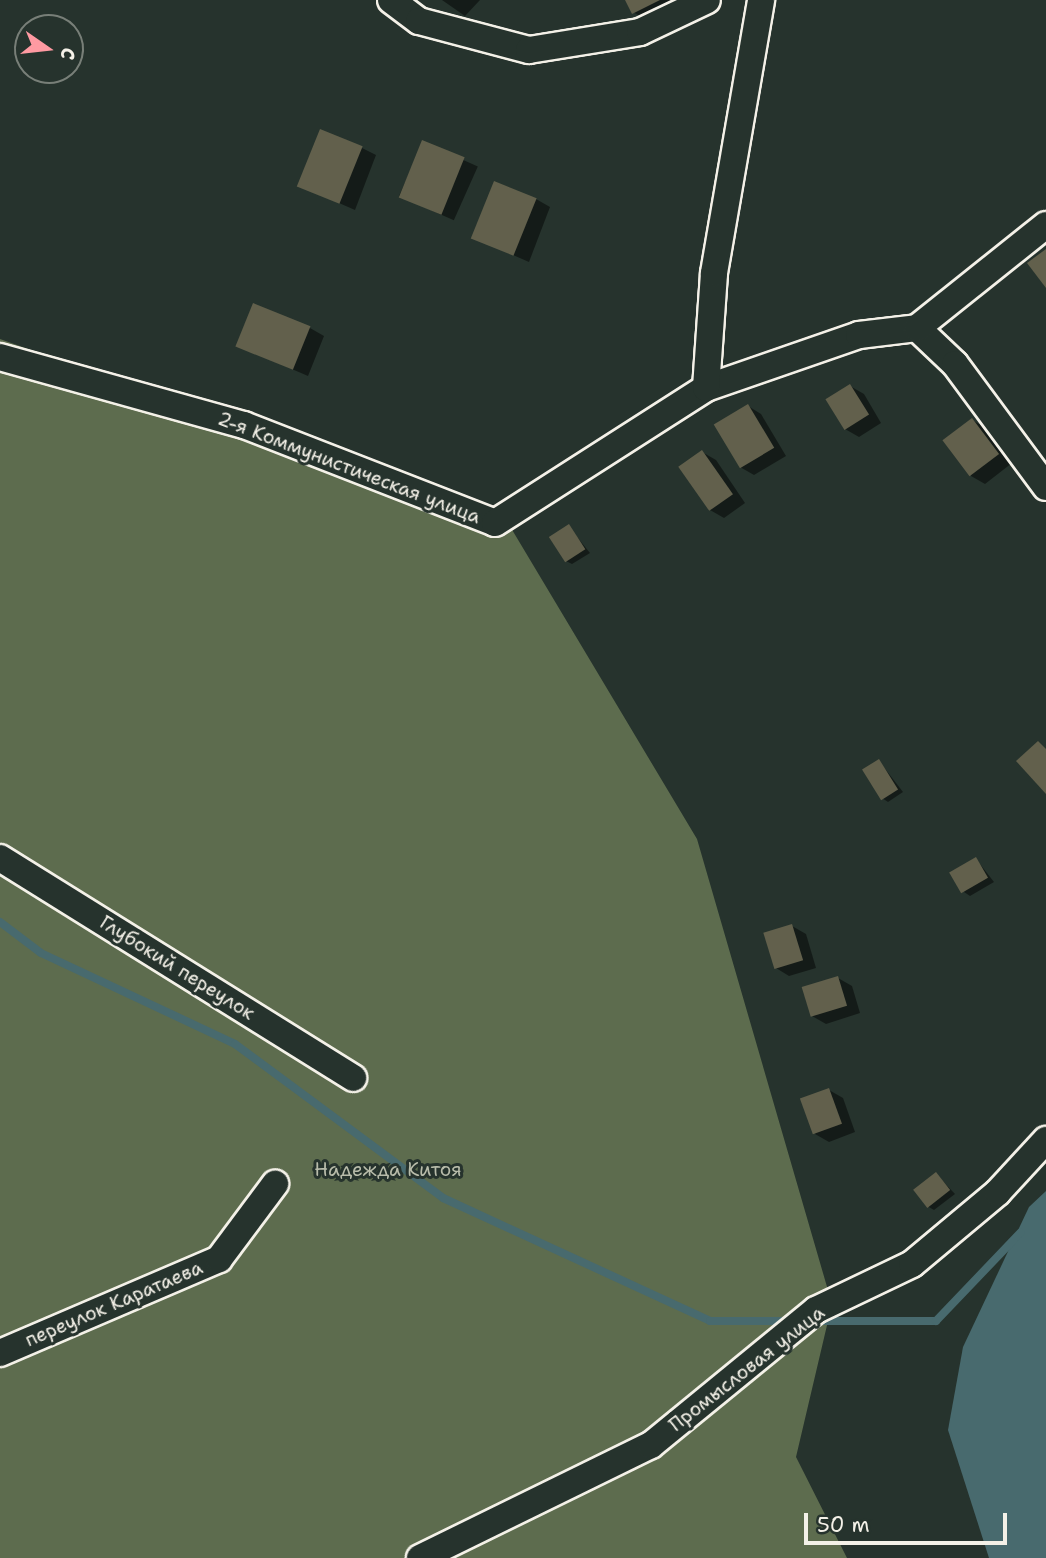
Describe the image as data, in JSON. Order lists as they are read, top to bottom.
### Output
{
  "streets": {
    "street": [
      "2-я Коммунистическая улица",
      "Глубокий переулок",
      "переулок Каратаева",
      "Промысловая улица"
    ]
  },
  "parks": ["Надежда Китоя"],
  "scale_bar": "50 m",
  "north": "right"
}
